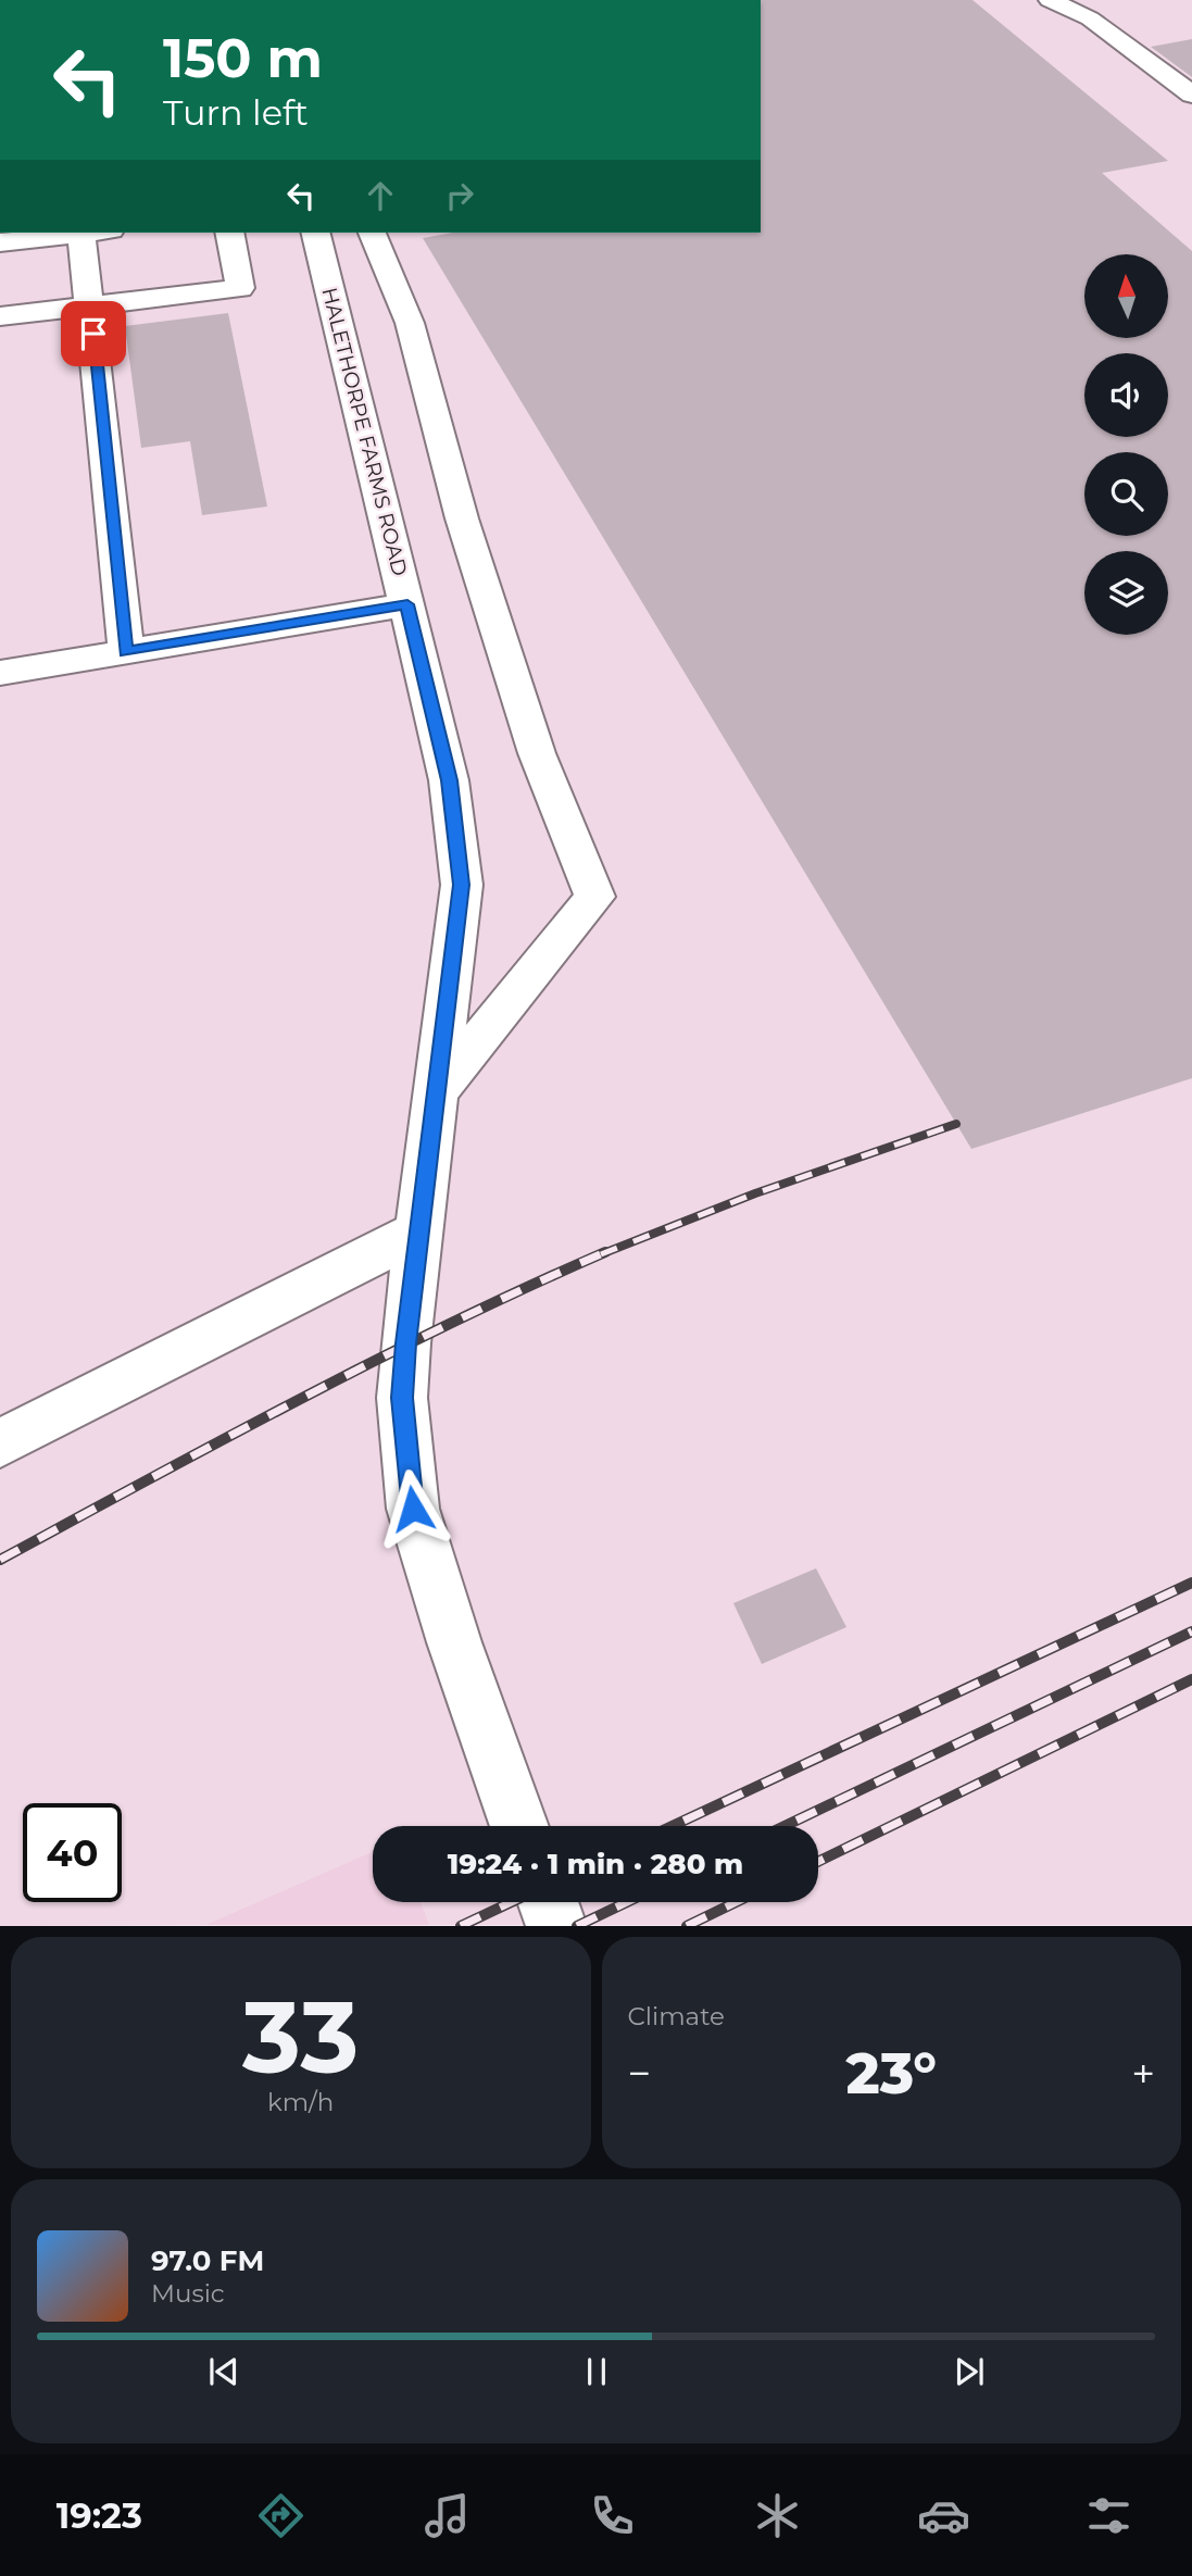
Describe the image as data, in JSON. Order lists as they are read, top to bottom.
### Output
{
  "streets": {
    "street": ["HALETHORPE FARMS ROAD"]
  },
  "north": "top",
  "page": {
    "turn": ["150 m", "Turn left"],
    "limit": "40",
    "trip": "19:24 · 1 min · 280 m",
    "tile": [
      ["33", "km/h"],
      "Climate"
    ],
    "heat": ["−", "23°", "+"],
    "song": ["97.0 FM", "Music"],
    "tabs": "19:23"
  }
}
